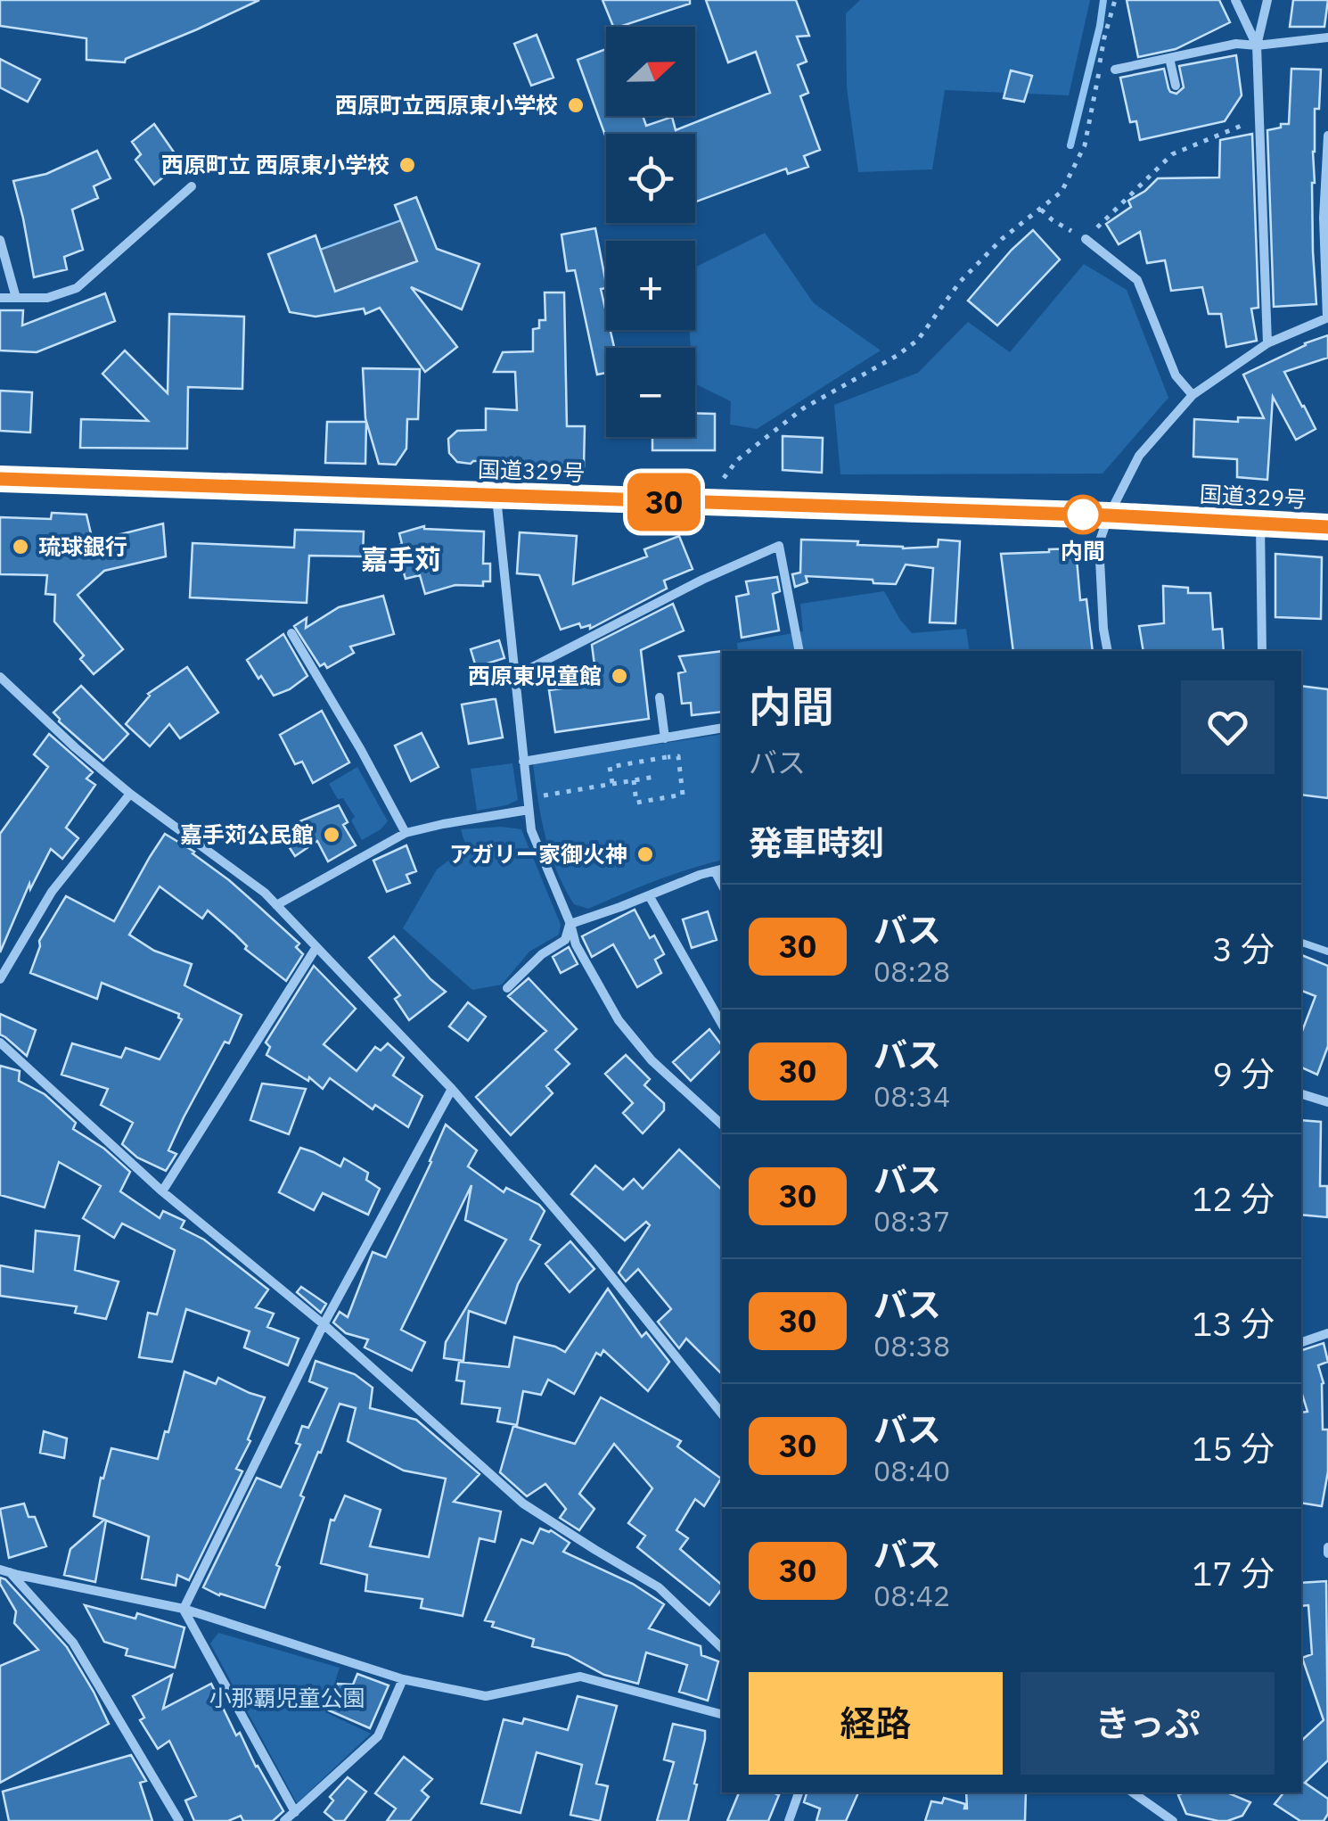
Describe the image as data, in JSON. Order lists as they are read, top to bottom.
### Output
{
  "streets": {
    "highway": ["国道329号"]
  },
  "districts": ["嘉手苅"],
  "parks": ["小那覇児童公園"],
  "places": [
    "西原町立西原東小学校",
    "西原町立 西原東小学校",
    "内間",
    "琉球銀行",
    "西原東児童館",
    "嘉手苅公民館",
    "アガリー家御火神"
  ],
  "lines": ["bus line 30"],
  "north": "right",
  "page": {
    "on_map": "30",
    "map_buttons": ["+", "−"],
    "heading": [
      ["内間", "バス"],
      "発車時刻"
    ],
    "list": [
      {
        "mark": "30",
        "name": "バス",
        "note": "08:28",
        "value": "3 分"
      },
      {
        "mark": "30",
        "name": "バス",
        "note": "08:34",
        "value": "9 分"
      },
      {
        "mark": "30",
        "name": "バス",
        "note": "08:37",
        "value": "12 分"
      },
      {
        "mark": "30",
        "name": "バス",
        "note": "08:38",
        "value": "13 分"
      },
      {
        "mark": "30",
        "name": "バス",
        "note": "08:40",
        "value": "15 分"
      },
      {
        "mark": "30",
        "name": "バス",
        "note": "08:42",
        "value": "17 分"
      }
    ],
    "buttons": ["経路", "きっぷ"]
  }
}
